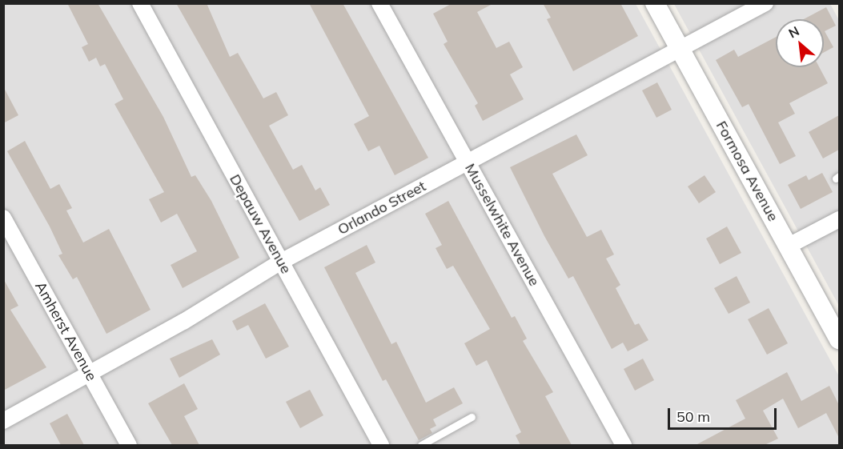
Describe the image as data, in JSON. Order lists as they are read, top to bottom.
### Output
{
  "streets": {
    "street": [
      "Formosa Avenue",
      "Orlando Street",
      "Depauw Avenue",
      "Musselwhite Avenue",
      "Amherst Avenue"
    ]
  },
  "crossings": [
    ["Formosa Avenue", "Orlando Street"],
    ["Orlando Street", "Depauw Avenue"],
    ["Orlando Street", "Musselwhite Avenue"],
    ["Orlando Street", "Amherst Avenue"]
  ],
  "scale_bar": "50 m",
  "north": "top left"
}
